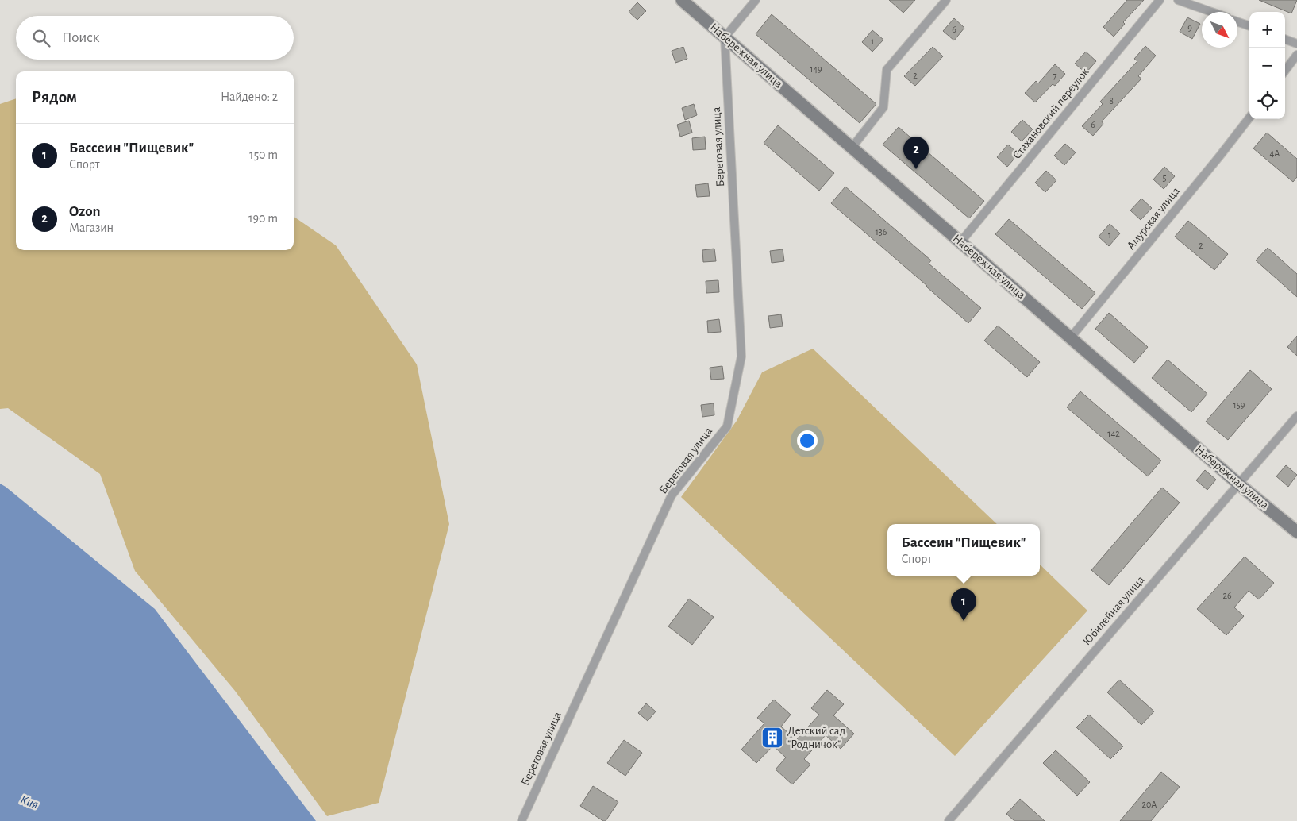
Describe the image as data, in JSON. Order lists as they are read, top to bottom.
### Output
{
  "streets": {
    "street": [
      "Набережная улица",
      "Стахановский переулок",
      "Береговая улица",
      "Амурская улица",
      "Юбилейная улица"
    ]
  },
  "crossings": [
    ["Набережная улица", "Стахановский переулок"],
    ["Набережная улица", "Береговая улица"],
    ["Набережная улица", "Амурская улица"],
    ["Набережная улица", "Юбилейная улица"]
  ],
  "water": ["Кия"],
  "places": {
    "building": ["Детский сад \"Родничок\""]
  },
  "house_numbers": [
    "9",
    "6",
    "1",
    "149",
    "2",
    "7",
    "8",
    "6",
    "4А",
    "5",
    "136",
    "1",
    "2",
    "159",
    "142",
    "26",
    "20А"
  ],
  "north": "bottom right",
  "page": {
    "map_buttons": ["+", "−"],
    "search": "Поиск",
    "heading": ["Рядом", "Найдено: 2"],
    "list": [
      {
        "mark": "1",
        "name": "Бассеин \"Пищевик\"",
        "note": "Спорт",
        "value": "150 m"
      },
      {
        "mark": "2",
        "name": "Ozon",
        "note": "Магазин",
        "value": "190 m"
      }
    ],
    "pins": ["2", "1"],
    "popup": ["Бассеин \"Пищевик\"", "Спорт"]
  }
}
